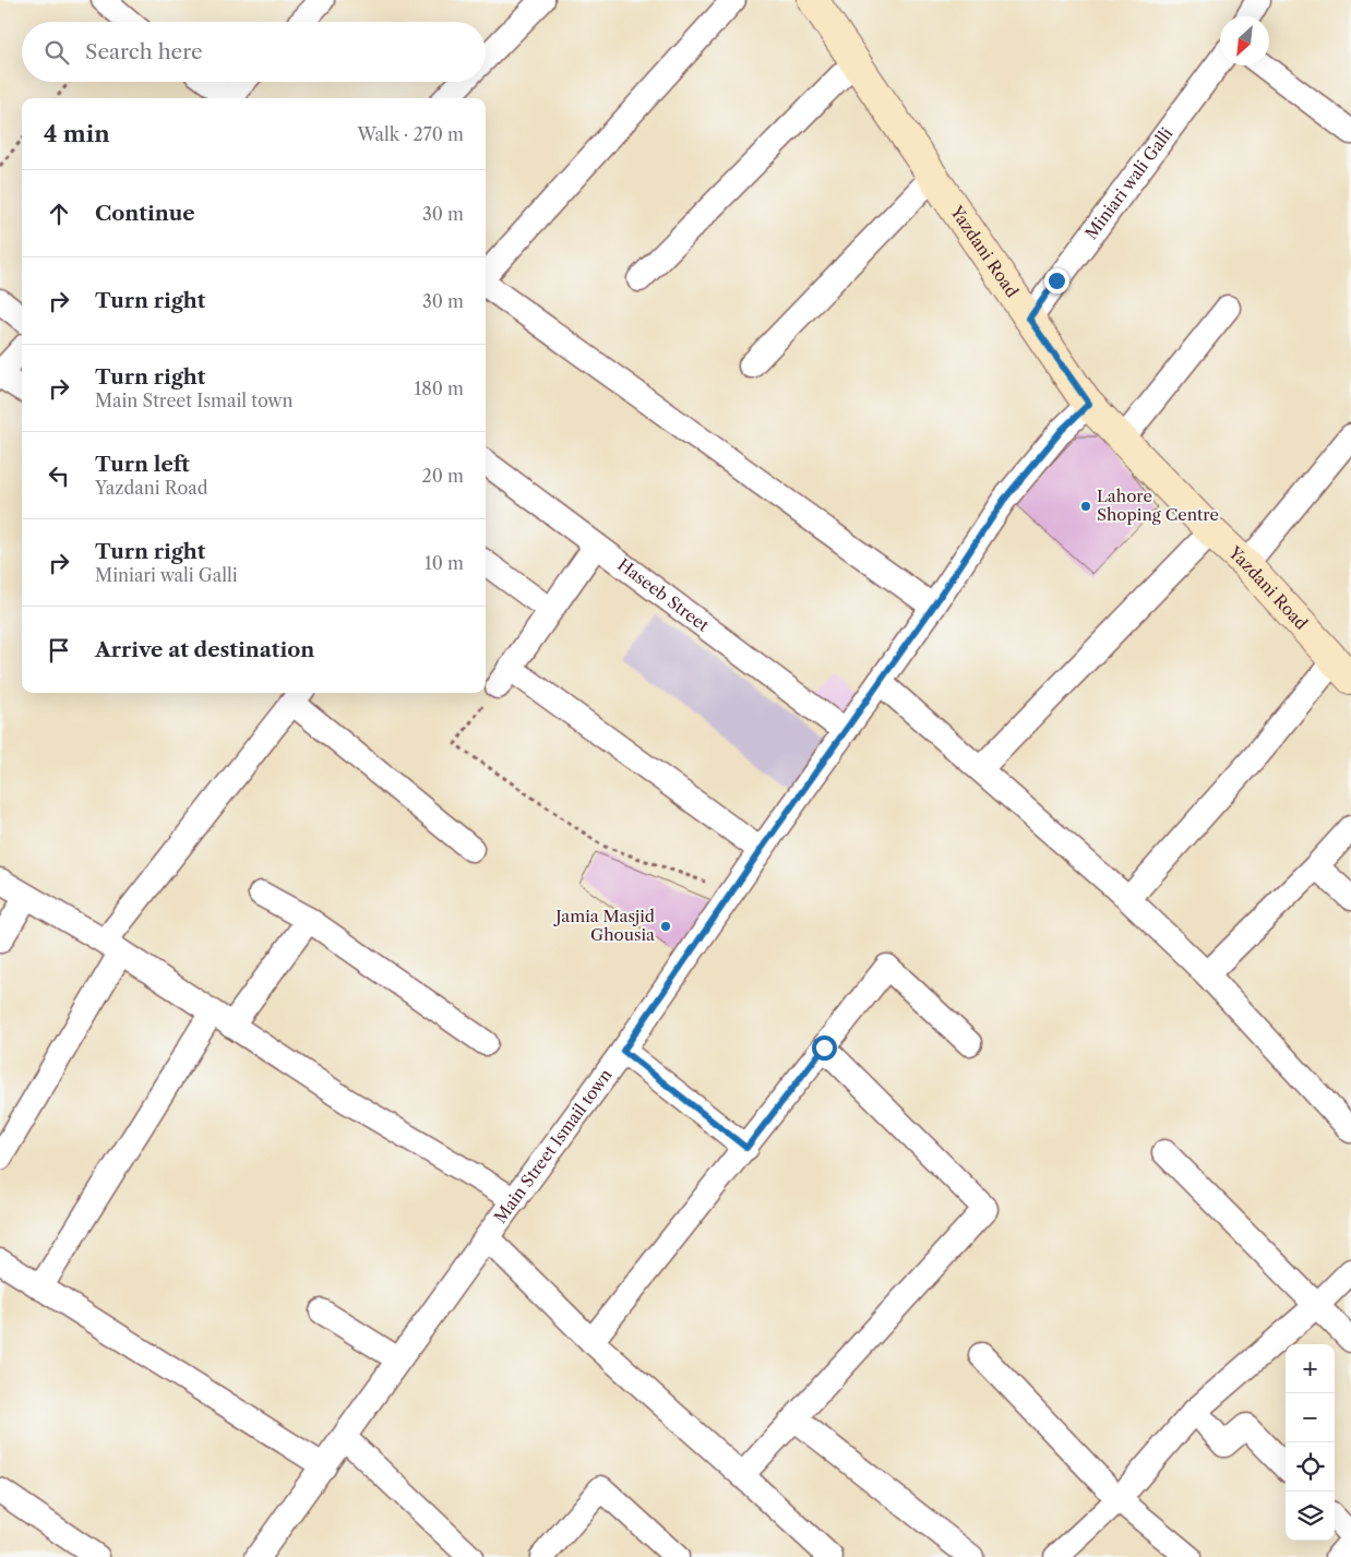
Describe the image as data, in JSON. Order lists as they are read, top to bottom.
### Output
{
  "streets": {
    "street": [
      "Miniari wali Galli",
      "Yazdani Road",
      "Haseeb Street",
      "Main Street Ismail town"
    ]
  },
  "crossings": [
    ["Miniari wali Galli", "Yazdani Road"],
    ["Yazdani Road", "Main Street Ismail town"],
    ["Haseeb Street", "Main Street Ismail town"]
  ],
  "places": ["Lahore Shoping Centre", "Jamia Masjid Ghousia"],
  "north": "bottom left",
  "page": {
    "search": "Search here",
    "heading": ["4 min", "Walk · 270 m"],
    "list": [
      ["Continue", "30 m"],
      ["Turn right", "30 m"],
      ["Turn right", "Main Street Ismail town", "180 m"],
      ["Turn left", "Yazdani Road", "20 m"],
      ["Turn right", "Miniari wali Galli", "10 m"],
      "Arrive at destination"
    ],
    "map_buttons": ["+", "−"]
  }
}
